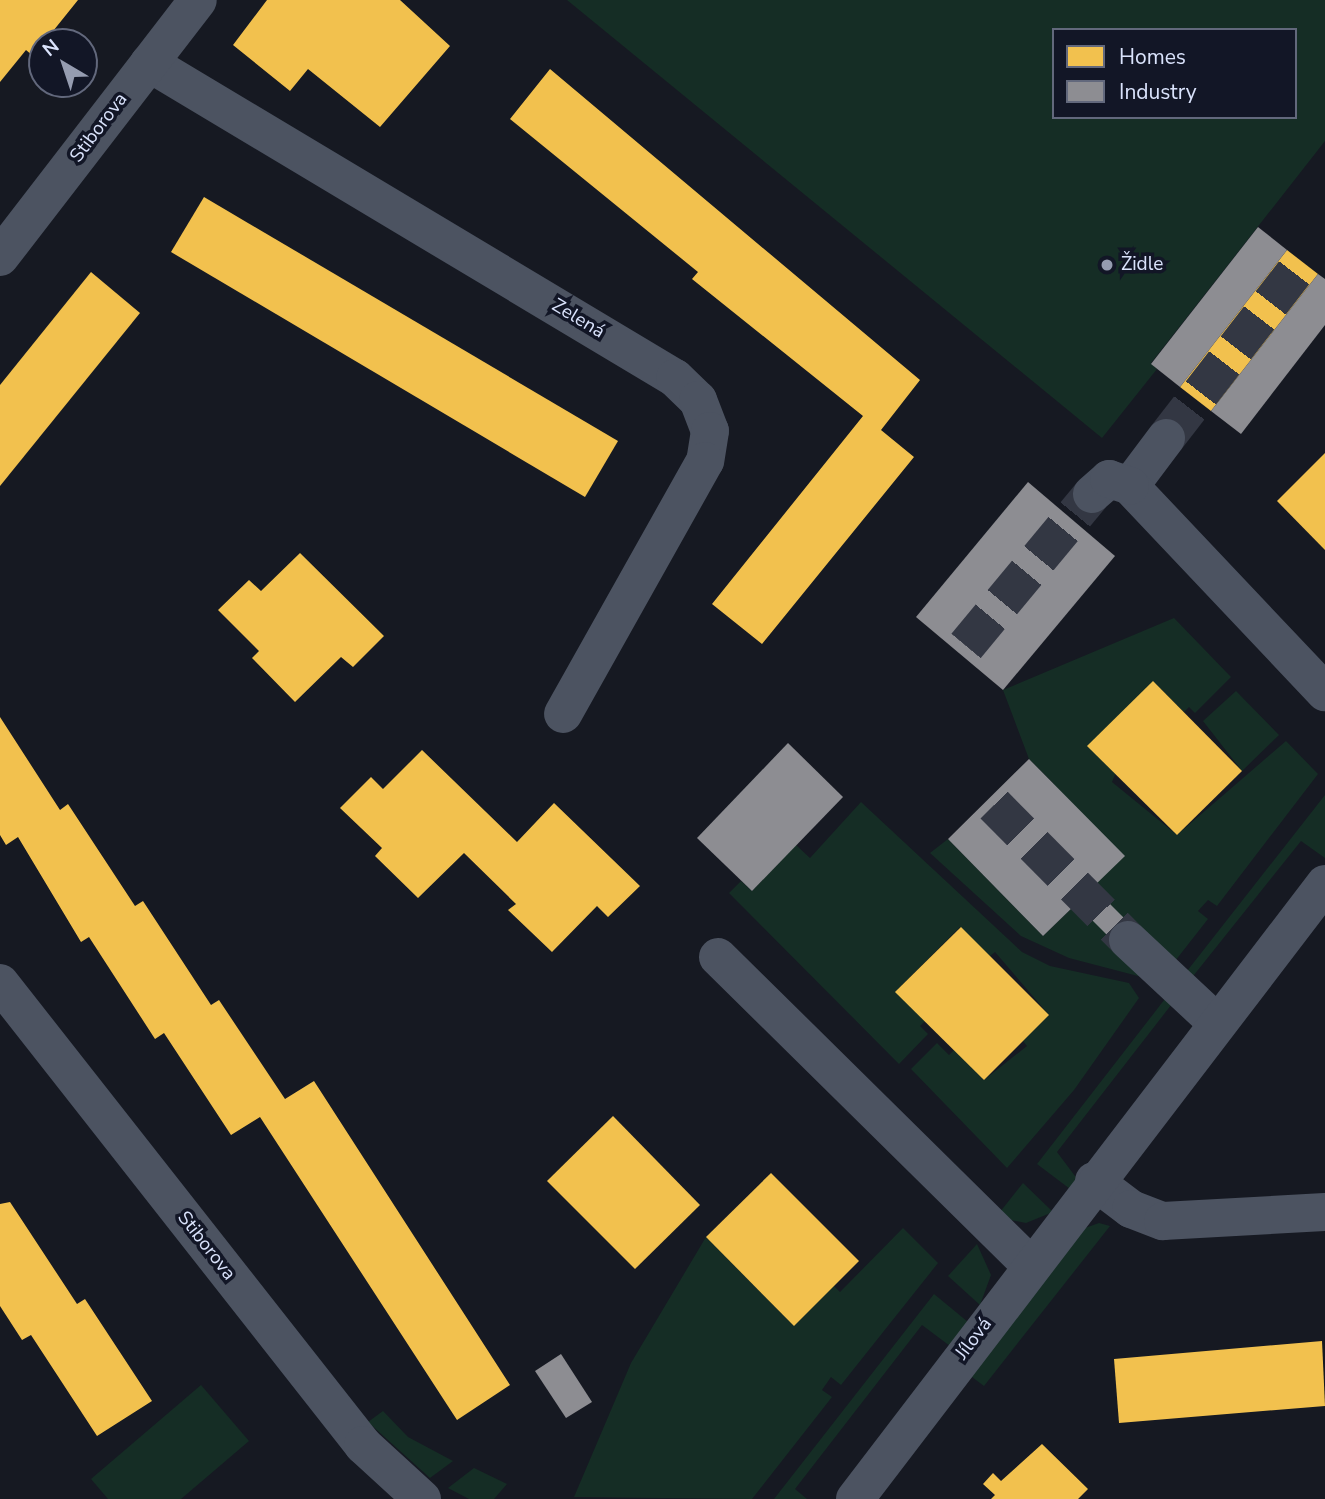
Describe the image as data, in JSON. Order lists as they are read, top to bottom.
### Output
{
  "streets": {
    "street": ["Stiborova", "Zelená", "Jílová"]
  },
  "crossings": [
    ["Stiborova", "Zelená"]
  ],
  "places": ["Židle"],
  "legend": ["Homes", "Industry"],
  "north": "top left"
}
